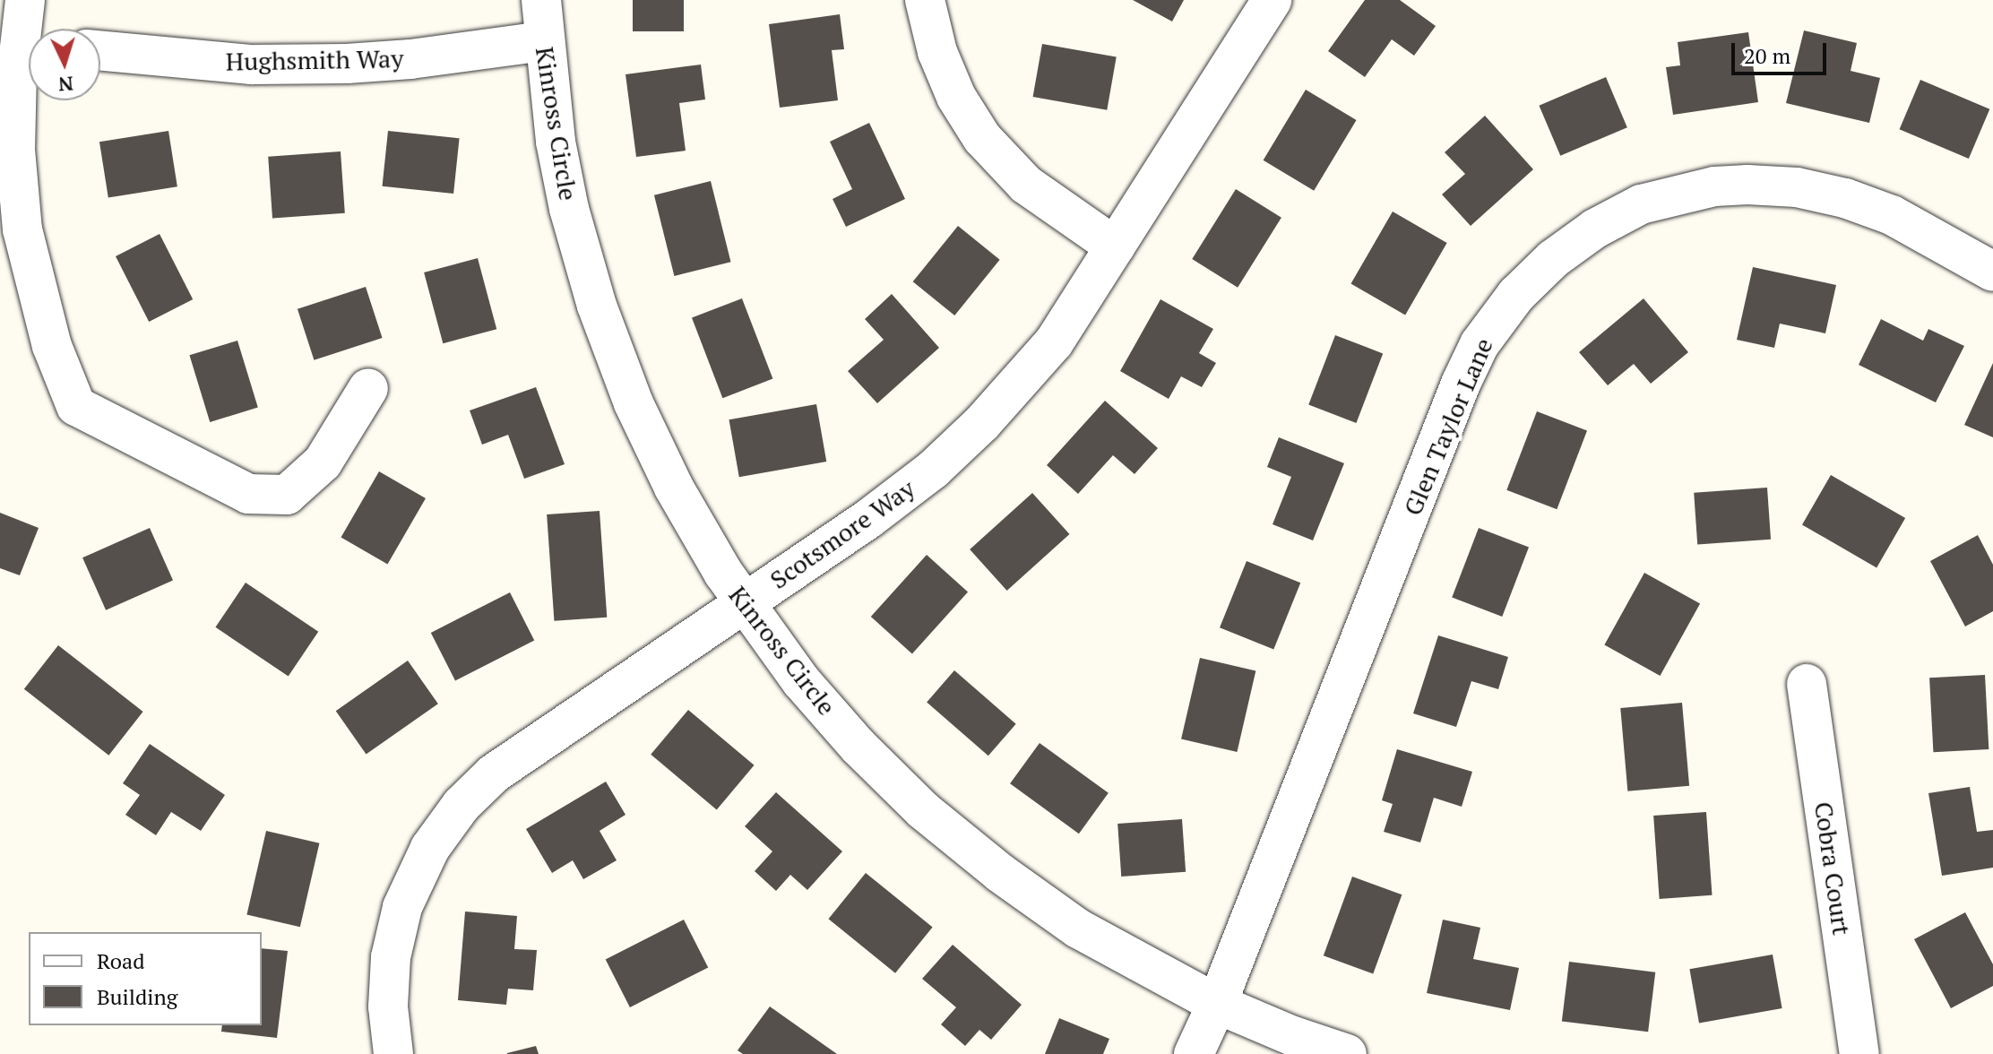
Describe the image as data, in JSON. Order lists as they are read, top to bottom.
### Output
{
  "streets": {
    "street": [
      "Hughsmith Way",
      "Kinross Circle",
      "Glen Taylor Lane",
      "Scotsmore Way",
      "Cobra Court"
    ]
  },
  "crossings": [
    ["Hughsmith Way", "Kinross Circle"],
    ["Kinross Circle", "Glen Taylor Lane"],
    ["Kinross Circle", "Scotsmore Way"]
  ],
  "legend": ["Road", "Building"],
  "scale_bar": "20 m",
  "north": "bottom"
}
